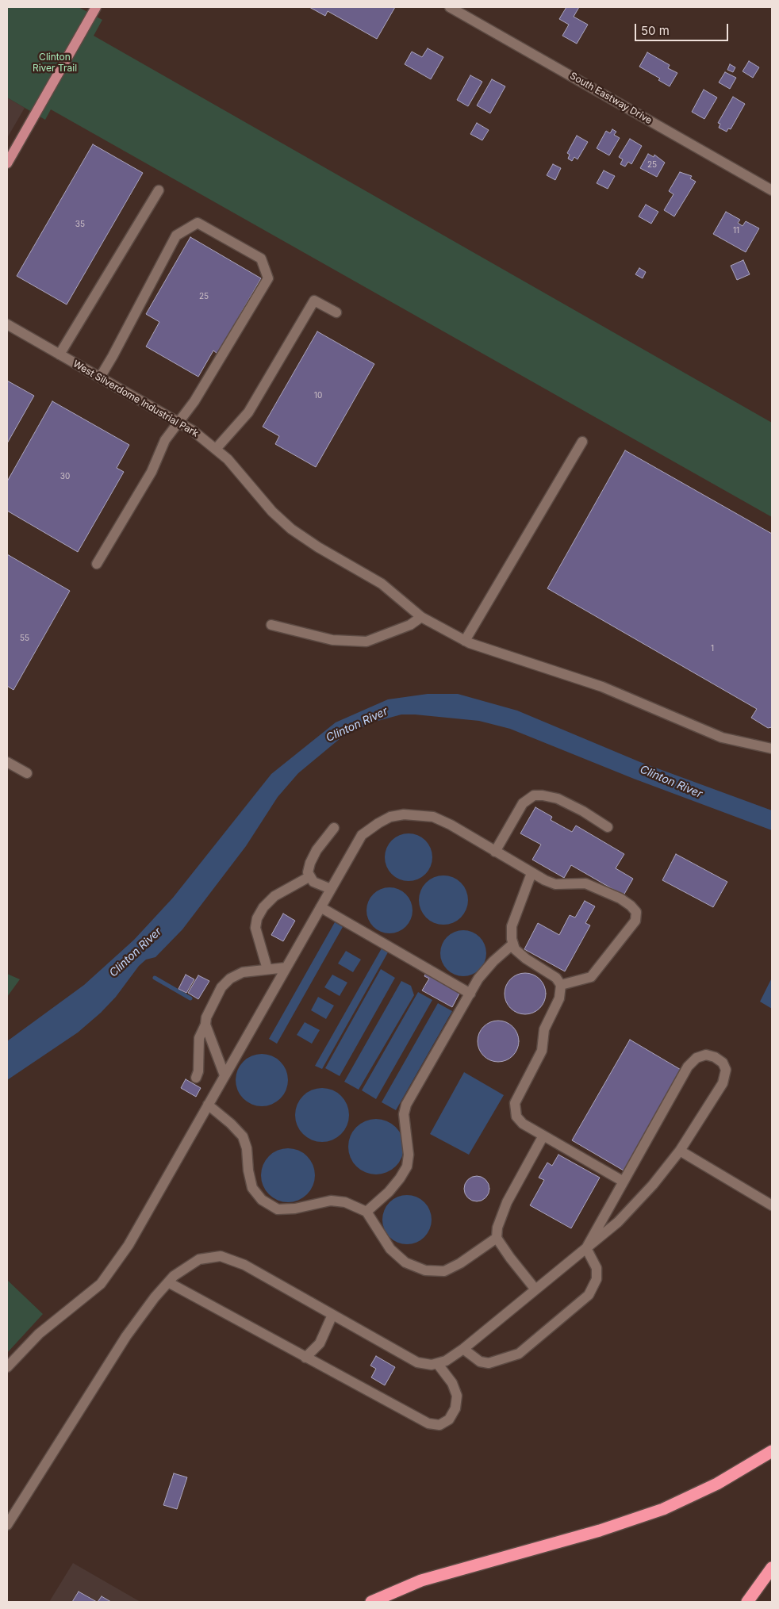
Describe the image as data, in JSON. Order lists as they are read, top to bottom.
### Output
{
  "streets": {
    "street": ["South Eastway Drive", "West Silverdome Industrial Park"]
  },
  "water": ["Clinton River"],
  "parks": ["Clinton River Trail"],
  "house_numbers": [
    "25",
    "35",
    "11",
    "25",
    "10",
    "30",
    "55",
    "1"
  ],
  "scale_bar": "50 m"
}
